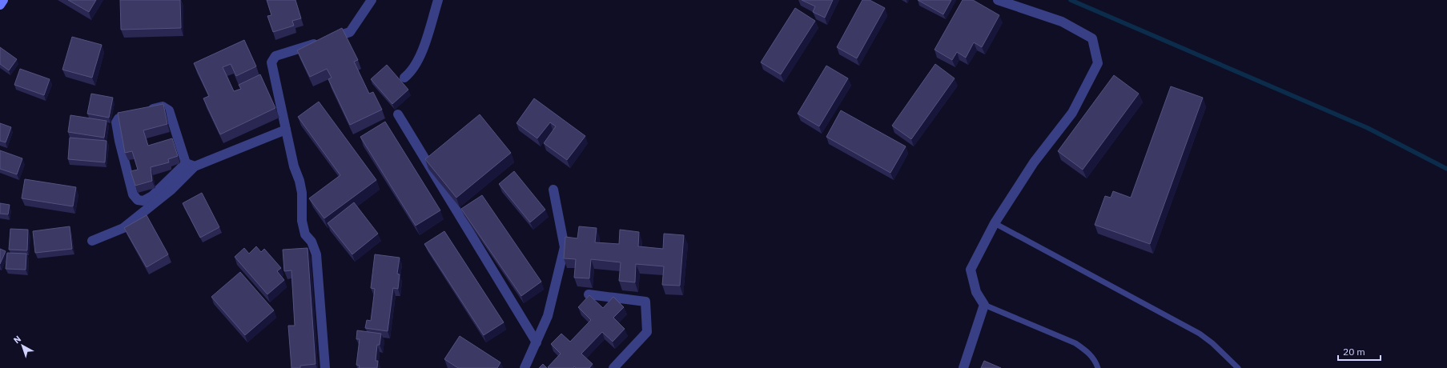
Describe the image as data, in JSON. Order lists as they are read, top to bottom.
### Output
{
  "scale_bar": "20 m",
  "north": "top left"
}
